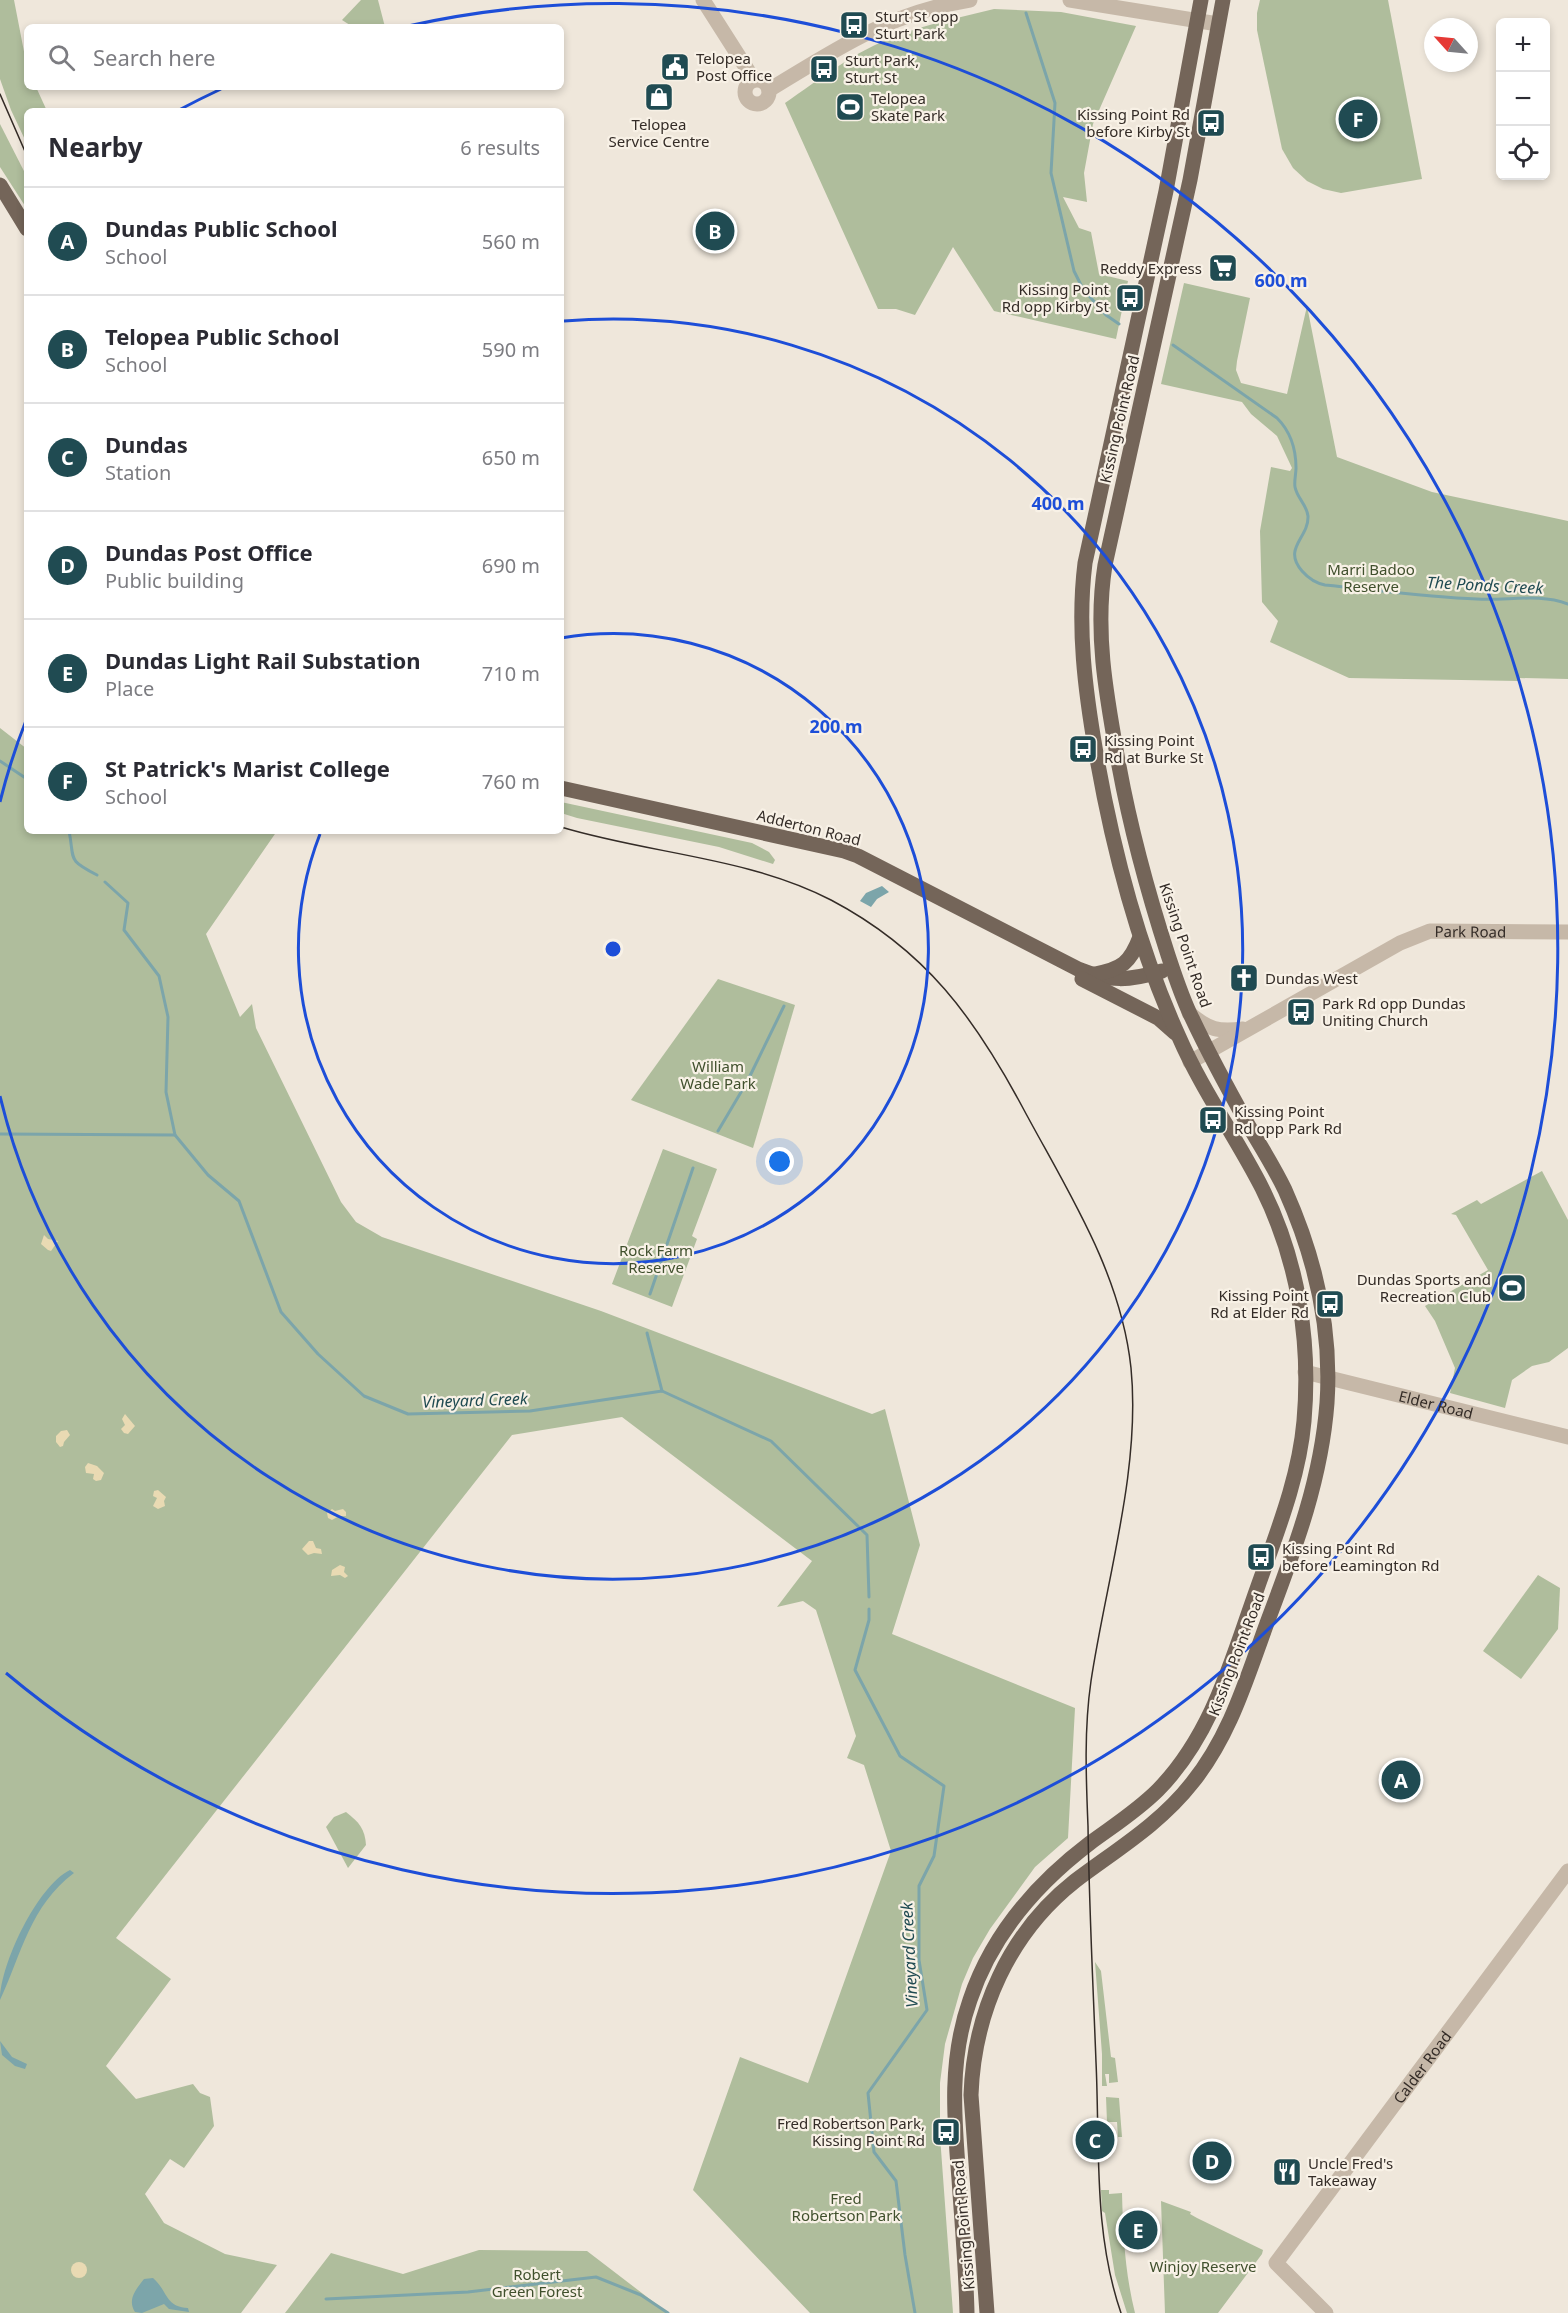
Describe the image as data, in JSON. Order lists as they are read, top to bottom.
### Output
{
  "streets": {
    "main road": ["Kissing Point Road", "Adderton Road"],
    "street": ["Park Road", "Elder Road", "Calder Road"]
  },
  "crossings": [
    ["Kissing Point Road", "Adderton Road"],
    ["Kissing Point Road", "Park Road"],
    ["Kissing Point Road", "Elder Road"]
  ],
  "water": ["The Ponds Creek", "Vineyard Creek"],
  "parks": [
    "Marri Badoo Reserve",
    "William Wade Park",
    "Rock Farm Reserve",
    "Fred Robertson Park",
    "Winjoy Reserve",
    "Robert Green Forest"
  ],
  "places": {
    "bus stop": [
      "Sturt St opp Sturt Park",
      "Sturt Park, Sturt St",
      "Kissing Point Rd before Kirby St",
      "Kissing Point Rd opp Kirby St",
      "Kissing Point Rd at Burke St",
      "Park Rd opp Dundas Uniting Church",
      "Kissing Point Rd opp Park Rd",
      "Kissing Point Rd at Elder Rd",
      "Kissing Point Rd before Leamington Rd",
      "Fred Robertson Park, Kissing Point Rd"
    ],
    "public building": ["Telopea Post Office"],
    "shop": ["Telopea Service Centre"],
    "sports": ["Telopea Skate Park", "Dundas Sports and Recreation Club"],
    "supermarket": ["Reddy Express"],
    "church": ["Dundas West"],
    "restaurant": ["Uncle Fred's Takeaway"]
  },
  "north": "top left",
  "page": {
    "map_buttons": ["+", "−"],
    "search": "Search here",
    "pins": [
      "F",
      "B",
      "A",
      "C",
      "D",
      "E"
    ],
    "heading": ["Nearby", "6 results"],
    "list": [
      {
        "mark": "A",
        "name": "Dundas Public School",
        "note": "School",
        "value": "560 m"
      },
      {
        "mark": "B",
        "name": "Telopea Public School",
        "note": "School",
        "value": "590 m"
      },
      {
        "mark": "C",
        "name": "Dundas",
        "note": "Station",
        "value": "650 m"
      },
      {
        "mark": "D",
        "name": "Dundas Post Office",
        "note": "Public building",
        "value": "690 m"
      },
      {
        "mark": "E",
        "name": "Dundas Light Rail Substation",
        "note": "Place",
        "value": "710 m"
      },
      {
        "mark": "F",
        "name": "St Patrick's Marist College",
        "note": "School",
        "value": "760 m"
      }
    ]
  },
  "rings": ["600 m", "400 m", "200 m"]
}
